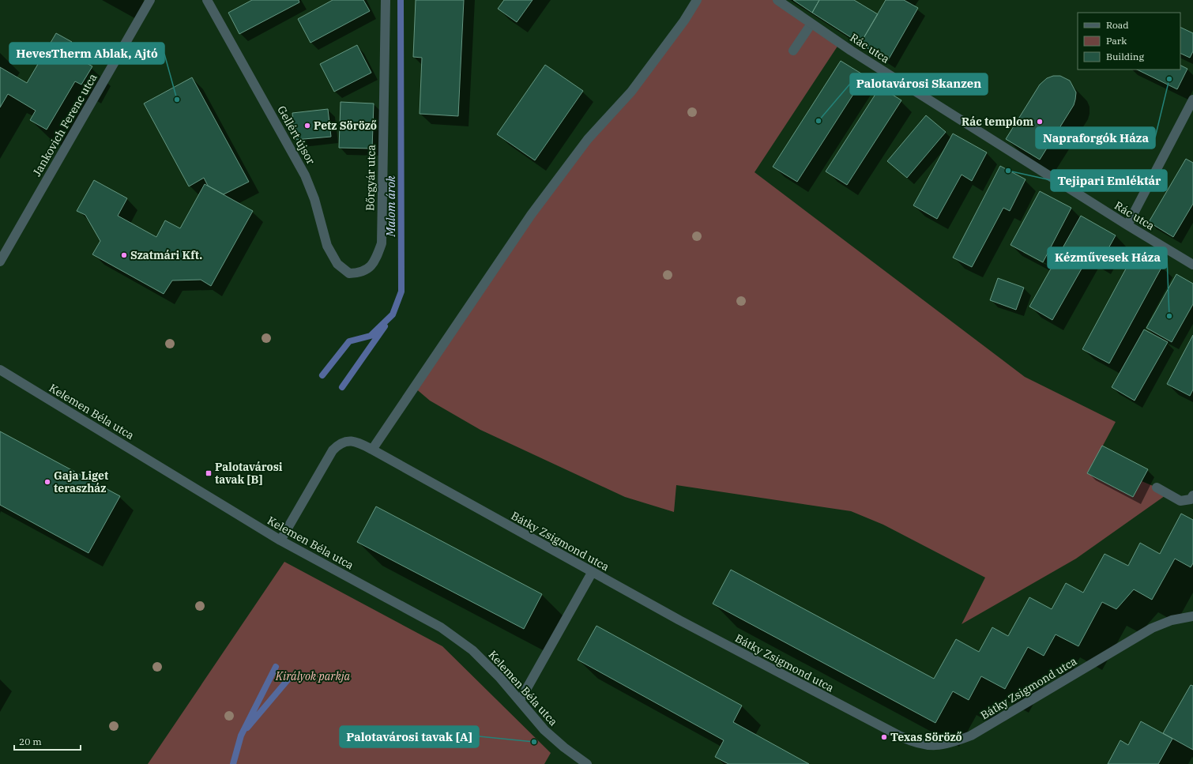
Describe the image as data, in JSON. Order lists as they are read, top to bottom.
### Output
{
  "streets": {
    "street": [
      "Rác utca",
      "Jankovich Ferenc utca",
      "Gellért újsor",
      "Bőrgyár utca",
      "Kelemen Béla utca",
      "Bátky Zsigmond utca"
    ]
  },
  "crossings": [
    ["Gellért újsor", "Bőrgyár utca"],
    ["Kelemen Béla utca", "Bátky Zsigmond utca"]
  ],
  "water": ["Malom árok"],
  "parks": ["Királyok parkja"],
  "places": {
    "other": [
      "Napraforgók Háza",
      "HevesTherm Ablak, Ajtó",
      "Palotavárosi Skanzen",
      "Rác templom",
      "Petz Söröző",
      "Tejipari Emléktár",
      "Szatmári Kft.",
      "Kézművesek Háza",
      "Gaja Liget teraszház",
      "Texas Söröző",
      "Palotavárosi tavak [A]"
    ],
    "transit": ["Palotavárosi tavak [B]"]
  },
  "legend": ["Road", "Park", "Building"],
  "scale_bar": "20 m"
}
